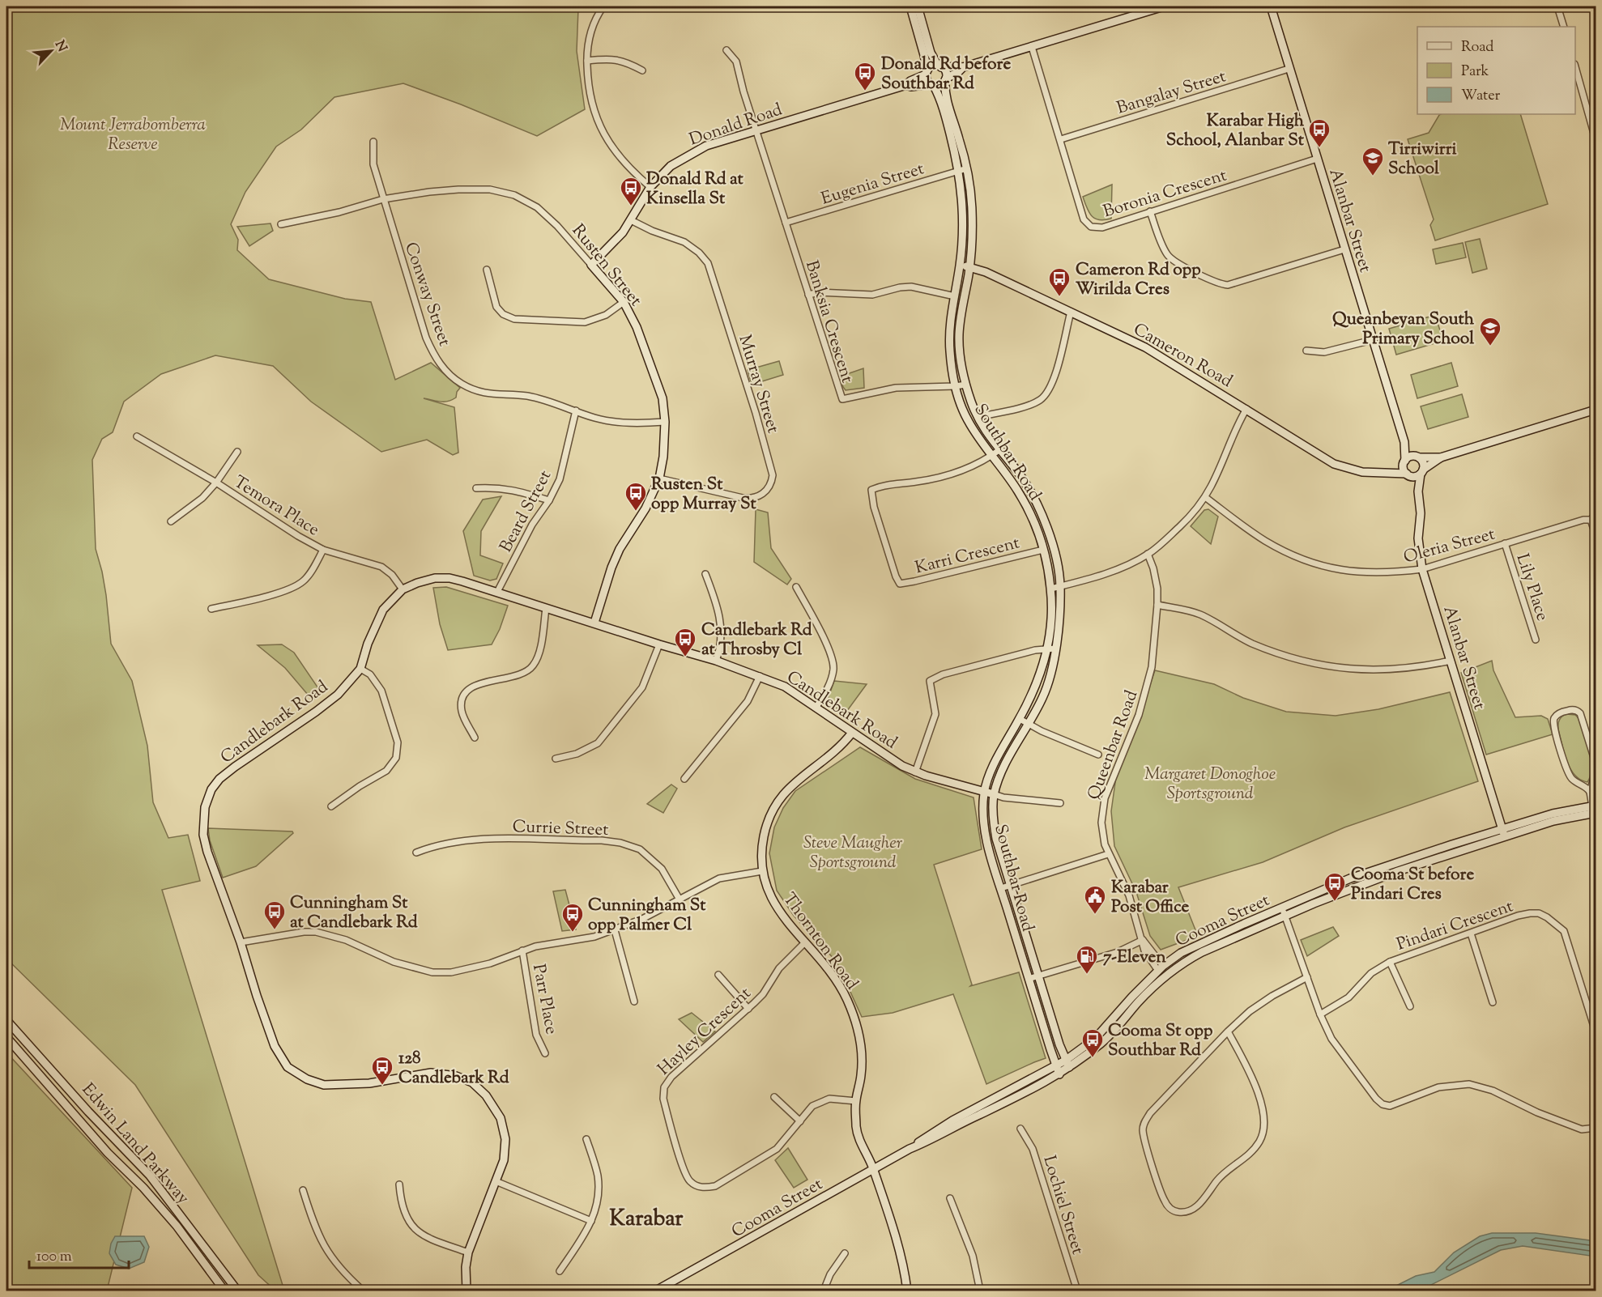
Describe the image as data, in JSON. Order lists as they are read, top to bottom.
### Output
{
  "streets": {
    "street": [
      "Bangalay Street",
      "Donald Road",
      "Eugenia Street",
      "Boronia Crescent",
      "Alanbar Street",
      "Rusten Street",
      "Conway Street",
      "Banksia Crescent",
      "Cameron Road",
      "Murray Street",
      "Southbar Road",
      "Temora Place",
      "Beard Street",
      "Oleria Street",
      "Karri Crescent",
      "Lily Place",
      "Candlebark Road",
      "Queenbar Road",
      "Currie Street",
      "Cooma Street",
      "Pindari Crescent",
      "Thornton Road",
      "Parr Place",
      "Hayley Crescent",
      "Edwin Land Parkway",
      "Lochiel Street"
    ]
  },
  "crossings": [
    ["Bangalay Street", "Boronia Crescent"],
    ["Bangalay Street", "Alanbar Street"],
    ["Donald Road", "Rusten Street"],
    ["Donald Road", "Banksia Crescent"],
    ["Donald Road", "Murray Street"],
    ["Donald Road", "Southbar Road"],
    ["Eugenia Street", "Banksia Crescent"],
    ["Eugenia Street", "Southbar Road"],
    ["Boronia Crescent", "Alanbar Street"],
    ["Alanbar Street", "Cameron Road"],
    ["Alanbar Street", "Oleria Street"],
    ["Alanbar Street", "Cooma Street"],
    ["Rusten Street", "Conway Street"],
    ["Rusten Street", "Murray Street"],
    ["Rusten Street", "Candlebark Road"],
    ["Conway Street", "Beard Street"],
    ["Banksia Crescent", "Southbar Road"],
    ["Cameron Road", "Southbar Road"],
    ["Southbar Road", "Karri Crescent"],
    ["Southbar Road", "Candlebark Road"],
    ["Southbar Road", "Cooma Street"],
    ["Temora Place", "Candlebark Road"],
    ["Beard Street", "Candlebark Road"],
    ["Oleria Street", "Lily Place"],
    ["Candlebark Road", "Thornton Road"],
    ["Queenbar Road", "Cooma Street"],
    ["Cooma Street", "Thornton Road"],
    ["Thornton Road", "Hayley Crescent"]
  ],
  "districts": ["Karabar"],
  "parks": ["Mount Jerrabomberra Reserve", "Margaret Donoghoe Sportsground", "Steve Maugher Sportsground"],
  "places": {
    "bus stop": [
      "Donald Rd before Southbar Rd",
      "Karabar High School, Alanbar St",
      "Donald Rd at Kinsella St",
      "Cameron Rd opp Wirilda Cres",
      "Rusten St opp Murray St",
      "Candlebark Rd at Throsby Cl",
      "Cooma St before Pindari Cres",
      "Cunningham St at Candlebark Rd",
      "Cunningham St opp Palmer Cl",
      "Cooma St opp Southbar Rd",
      "128 Candlebark Rd"
    ],
    "school or university": ["Tirriwirri School", "Queanbeyan South Primary School"],
    "public building": ["Karabar Post Office"],
    "fuel station": ["7-Eleven"]
  },
  "legend": ["Road", "Park", "Water"],
  "scale_bar": "100 m",
  "north": "top right"
}
